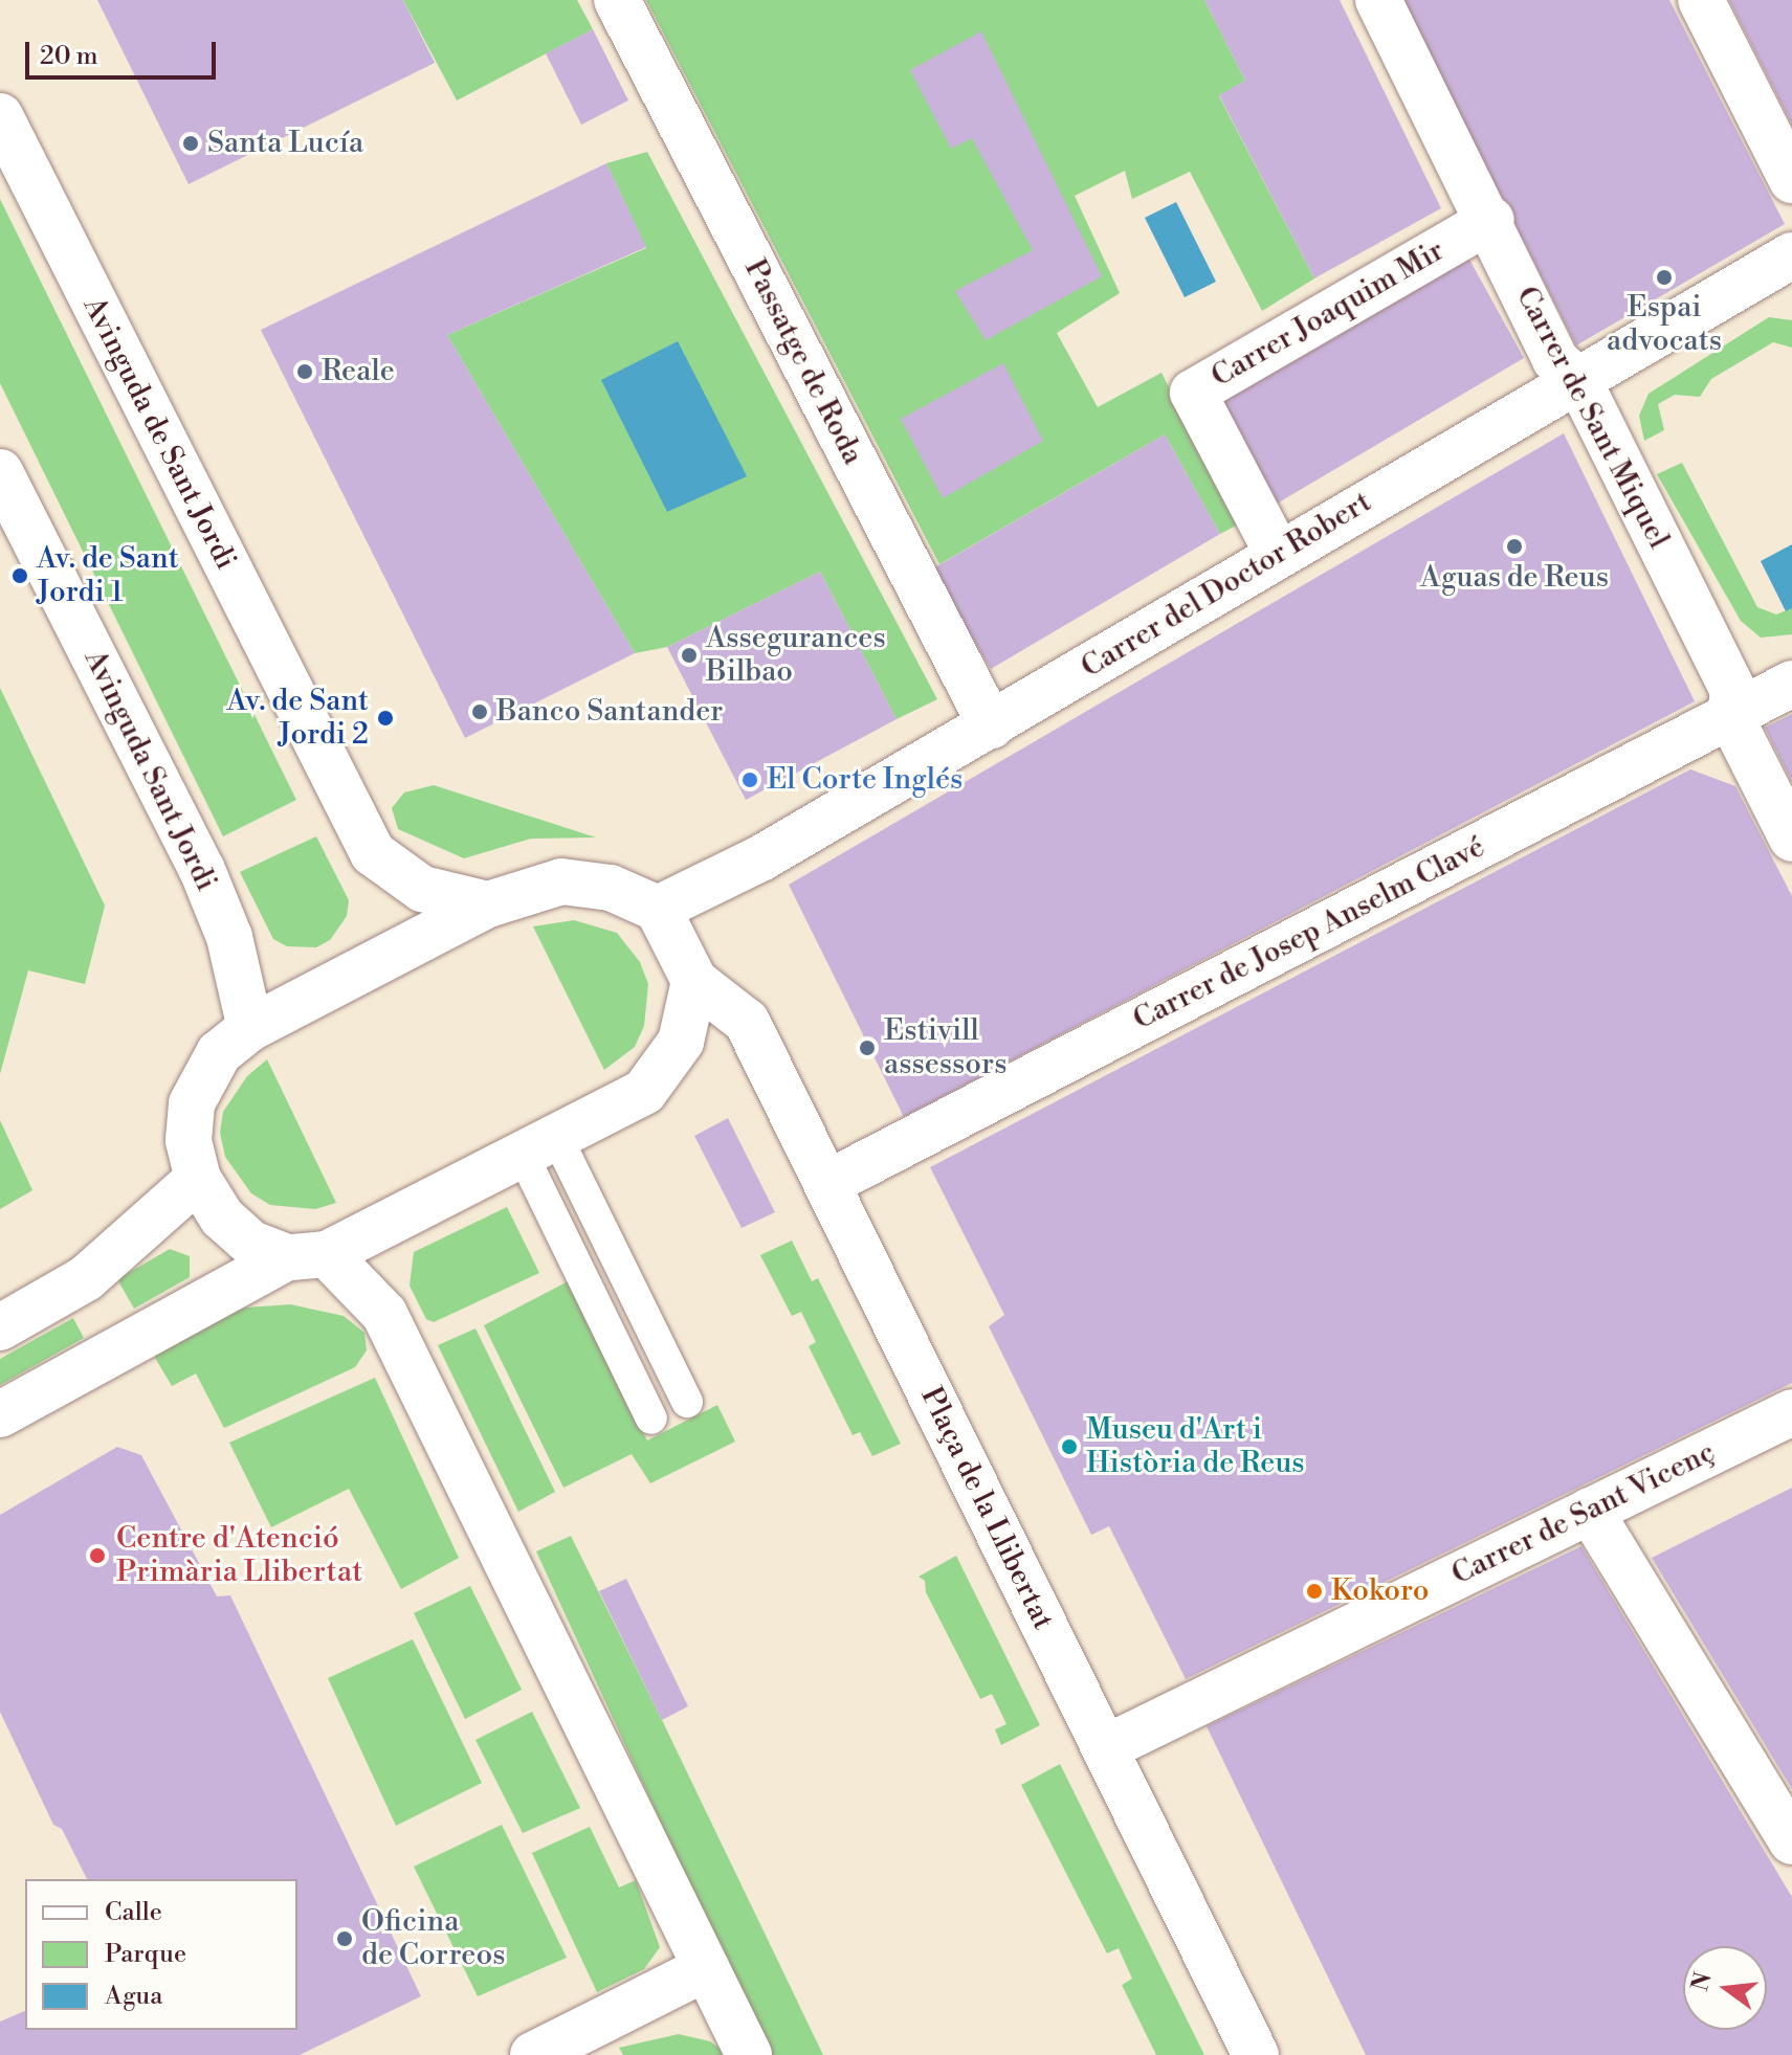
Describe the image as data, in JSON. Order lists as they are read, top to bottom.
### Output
{
  "streets": {
    "street": [
      "Carrer Joaquim Mir",
      "Passatge de Roda",
      "Carrer de Sant Miquel",
      "Avinguda de Sant Jordi",
      "Carrer del Doctor Robert",
      "Avinguda Sant Jordi",
      "Carrer de Josep Anselm Clavé",
      "Plaça de la Llibertat",
      "Carrer de Sant Vicenç"
    ]
  },
  "crossings": [
    ["Carrer Joaquim Mir", "Carrer de Sant Miquel"],
    ["Carrer Joaquim Mir", "Carrer del Doctor Robert"],
    ["Passatge de Roda", "Carrer del Doctor Robert"],
    ["Carrer de Sant Miquel", "Carrer del Doctor Robert"],
    ["Carrer de Sant Miquel", "Carrer de Josep Anselm Clavé"],
    ["Carrer de Josep Anselm Clavé", "Plaça de la Llibertat"],
    ["Plaça de la Llibertat", "Carrer de Sant Vicenç"]
  ],
  "places": [
    "Santa Lucía",
    "Espai advocats",
    "Reale",
    "Aguas de Reus",
    "Av. de Sant Jordi 1",
    "Assegurances Bilbao",
    "Banco Santander",
    "Av. de Sant Jordi 2",
    "El Corte Inglés",
    "Estivill assessors",
    "Museu d'Art i Història de Reus",
    "Centre d'Atenció Primària Llibertat",
    "Kokoro",
    "Oficina de Correos"
  ],
  "legend": ["Calle", "Parque", "Agua"],
  "scale_bar": "20 m",
  "north": "left"
}
